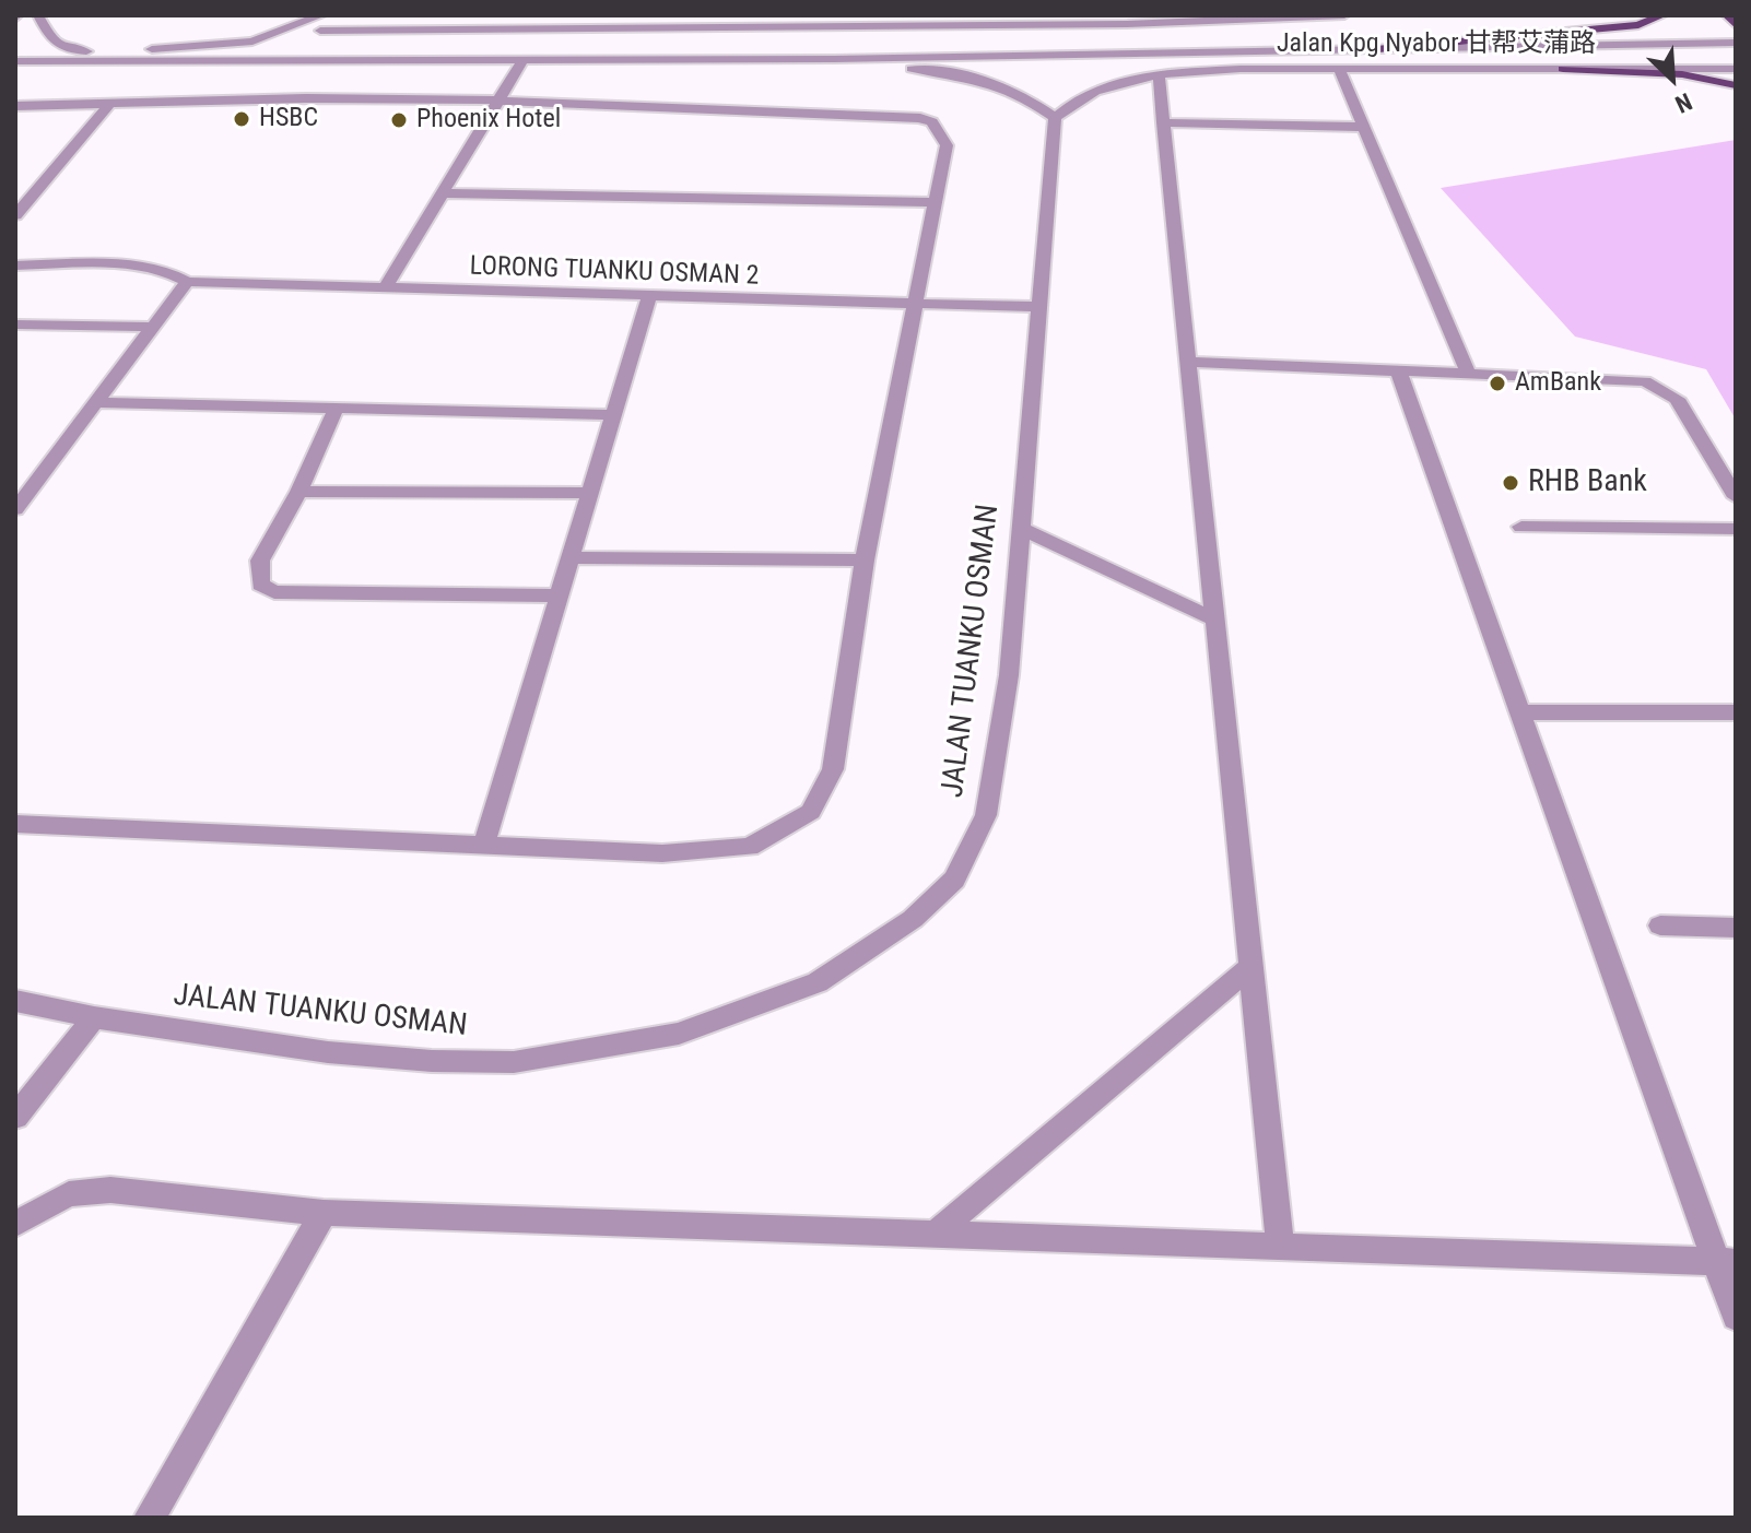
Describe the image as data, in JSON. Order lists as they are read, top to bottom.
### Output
{
  "streets": {
    "street": ["Jalan Kpg Nyabor 甘帮艾蒲路", "LORONG TUANKU OSMAN 2", "JALAN TUANKU OSMAN"]
  },
  "crossings": [
    ["Jalan Kpg Nyabor 甘帮艾蒲路", "JALAN TUANKU OSMAN"],
    ["LORONG TUANKU OSMAN 2", "JALAN TUANKU OSMAN"]
  ],
  "places": [
    "HSBC",
    "Phoenix Hotel",
    "AmBank",
    "RHB Bank"
  ],
  "north": "bottom right"
}
